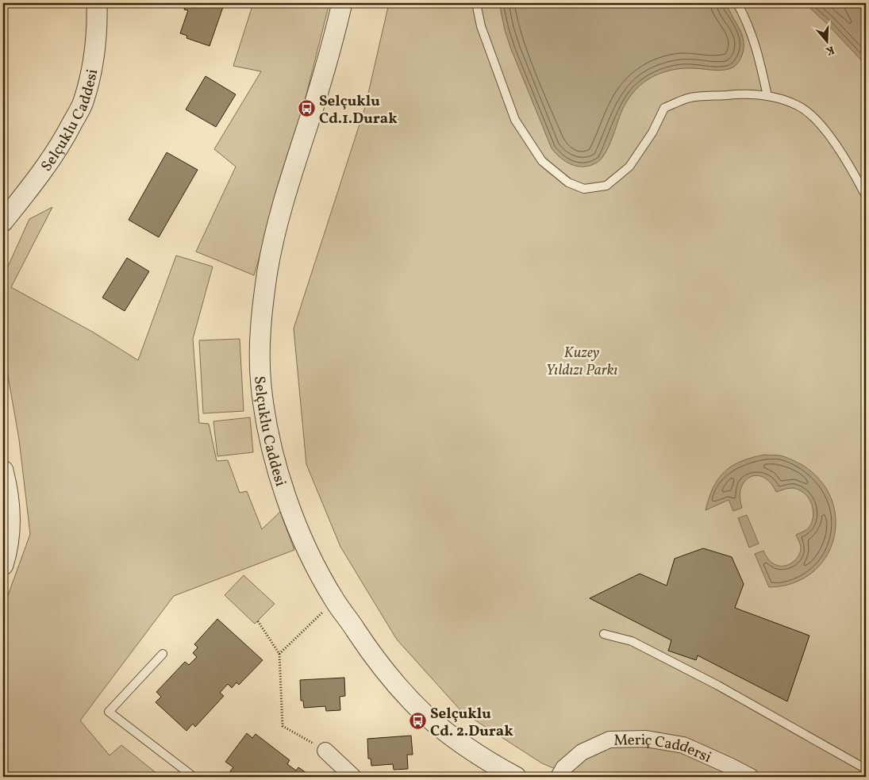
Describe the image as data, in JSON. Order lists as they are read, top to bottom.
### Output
{
  "streets": {
    "street": ["Selçuklu Caddesi", "Meriç Caddersi"]
  },
  "parks": ["Kuzey Yıldızı Parkı"],
  "places": {
    "bus stop": ["Selçuklu Cd.1.Durak", "Selçuklu Cd. 2.Durak"]
  },
  "north": "bottom"
}
